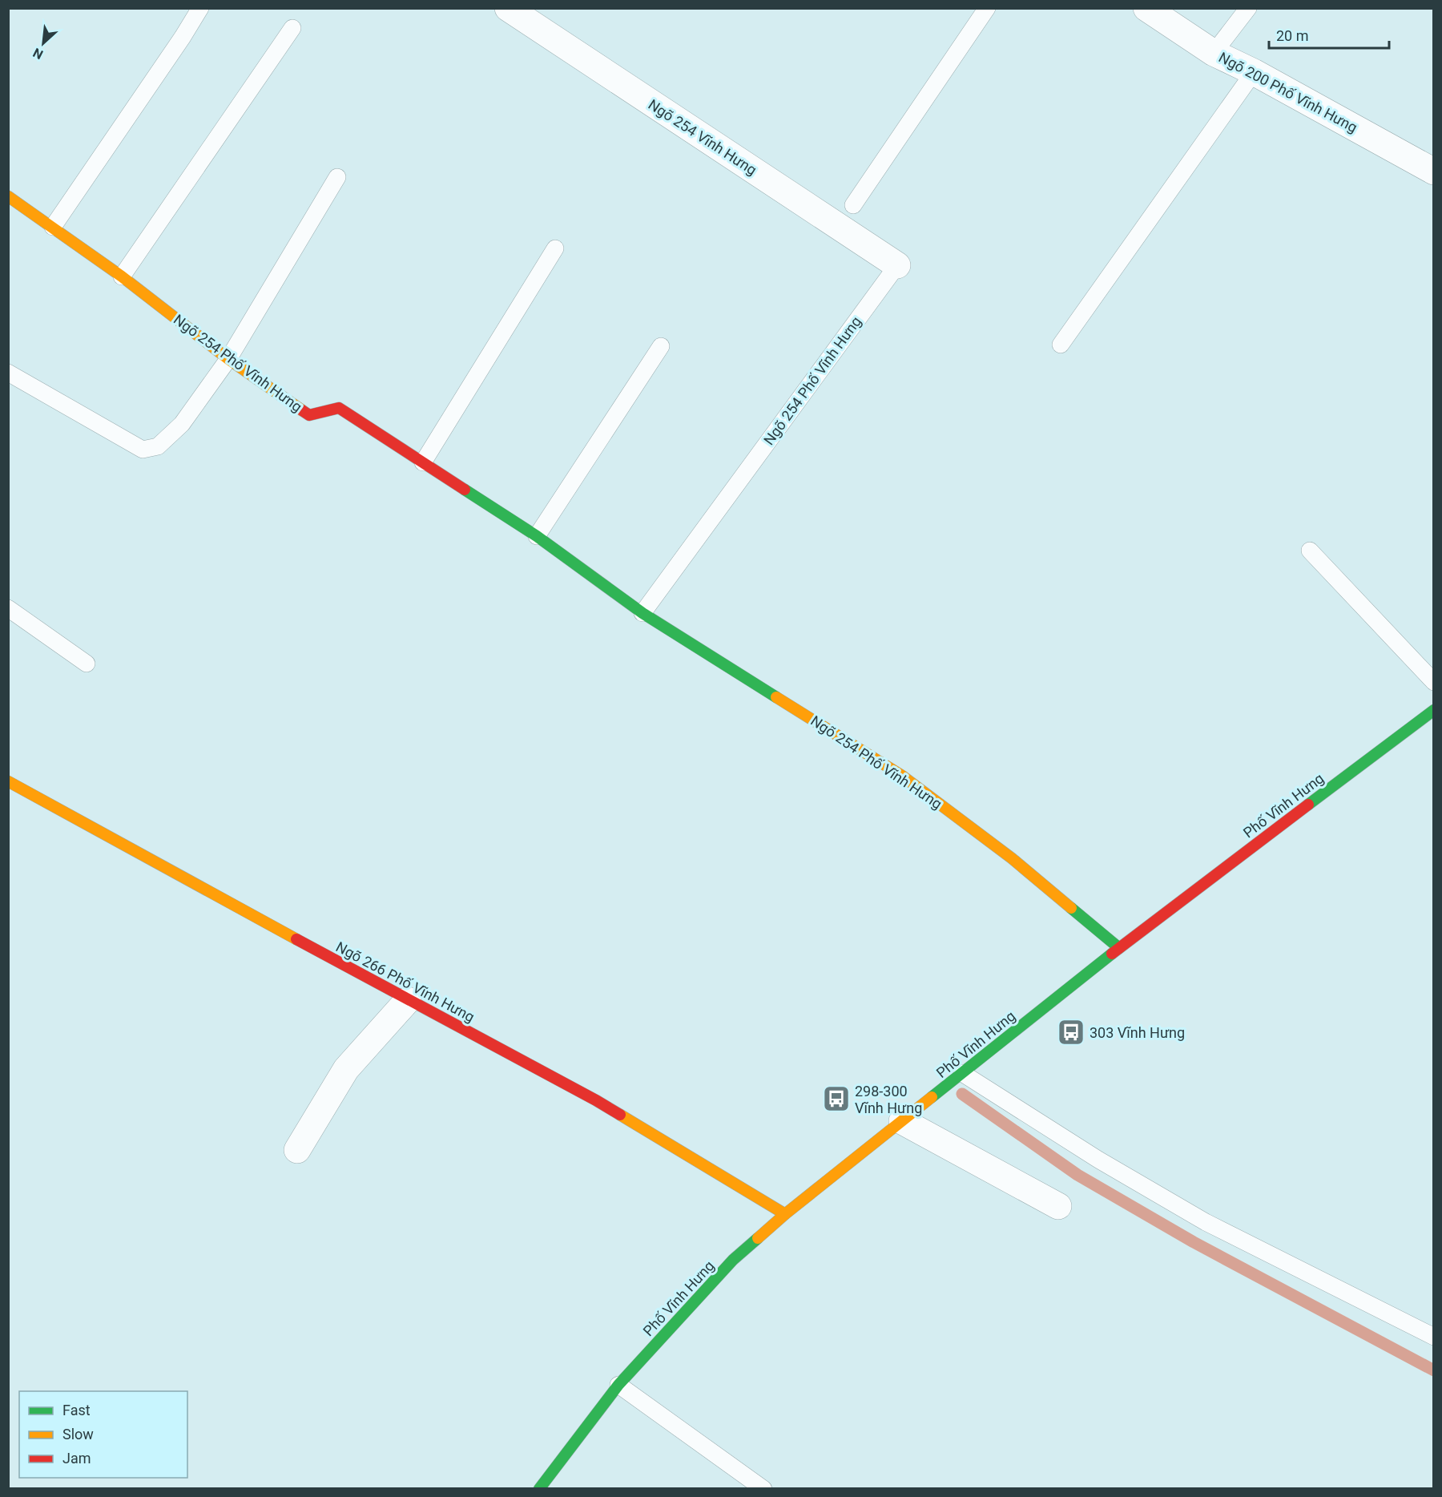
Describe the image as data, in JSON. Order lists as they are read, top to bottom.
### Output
{
  "streets": {
    "street": [
      "Ngõ 200 Phố Vĩnh Hưng",
      "Ngõ 254 Vĩnh Hưng",
      "Ngõ 254 Phố Vĩnh Hưng",
      "Phố Vĩnh Hưng",
      "Ngõ 266 Phố Vĩnh Hưng"
    ]
  },
  "crossings": [
    ["Ngõ 254 Vĩnh Hưng", "Ngõ 254 Phố Vĩnh Hưng"],
    ["Ngõ 254 Phố Vĩnh Hưng", "Phố Vĩnh Hưng"],
    ["Phố Vĩnh Hưng", "Ngõ 266 Phố Vĩnh Hưng"]
  ],
  "places": {
    "bus stop": ["303 Vĩnh Hưng", "298-300 Vĩnh Hưng"]
  },
  "legend": ["Fast", "Slow", "Jam"],
  "scale_bar": "20 m",
  "north": "bottom left"
}
